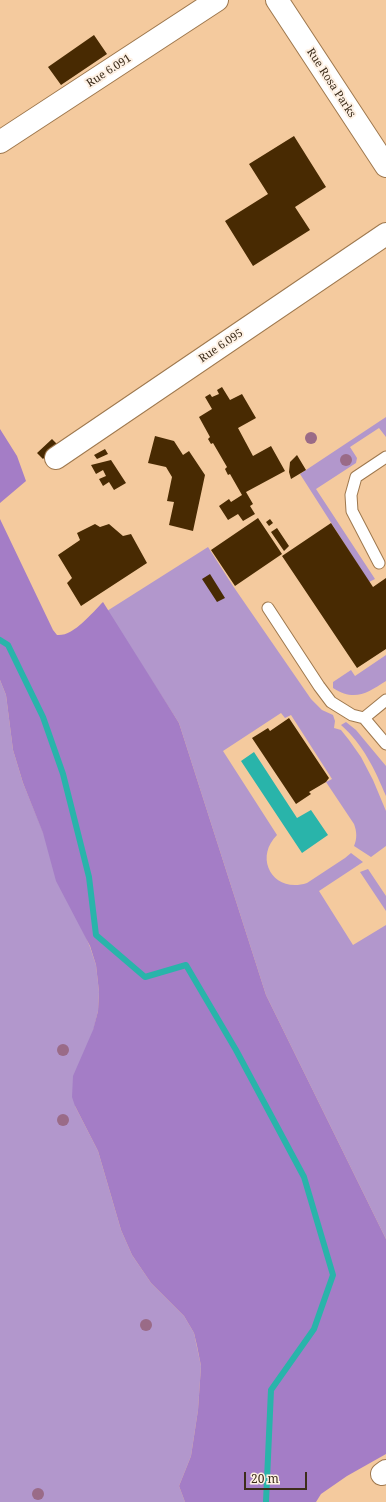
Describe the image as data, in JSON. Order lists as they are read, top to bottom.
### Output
{
  "streets": {
    "street": ["Rue 6.091", "Rue Rosa Parks", "Rue 6.095"]
  },
  "scale_bar": "20 m"
}
